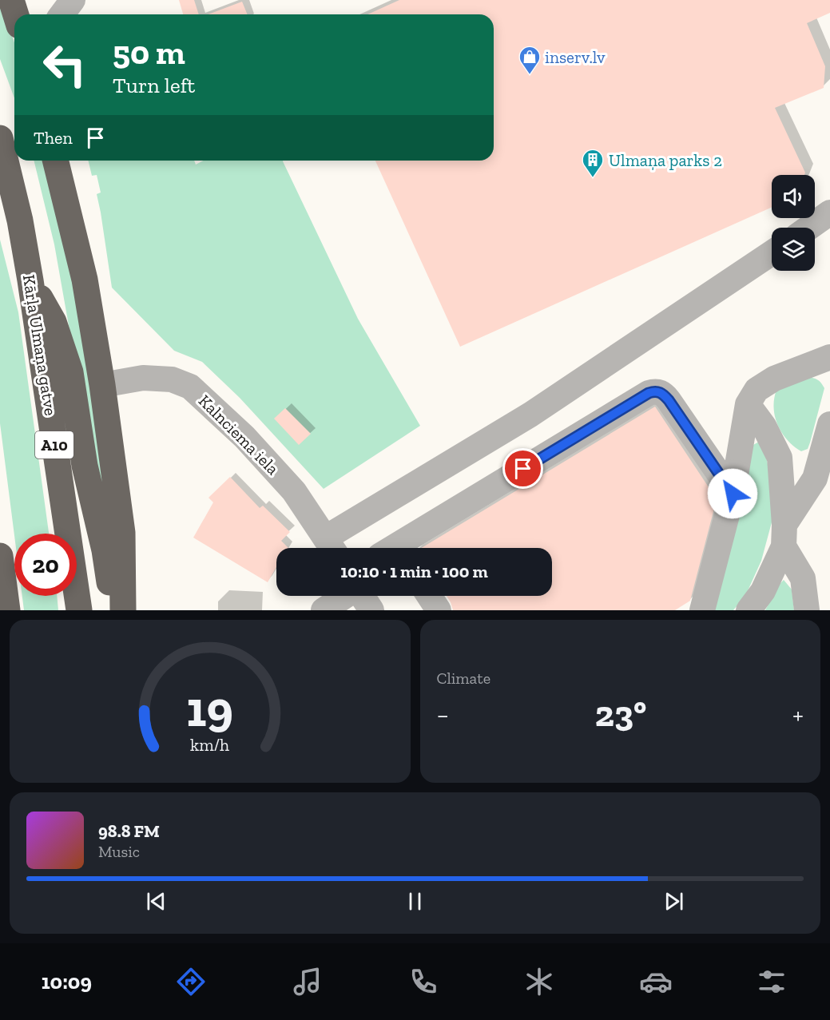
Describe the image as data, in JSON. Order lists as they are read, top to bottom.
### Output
{
  "streets": {
    "highway": ["Kārļa Ulmaņa gatve", "A10"],
    "street": ["Kalnciema iela"]
  },
  "places": {
    "shop": ["inserv.lv"],
    "building": ["Ulmaņa parks 2"]
  },
  "page": {
    "turn": ["50 m", "Turn left"],
    "then": "Then",
    "limit": "20",
    "trip": "10:10 · 1 min · 100 m",
    "tile": "Climate",
    "heat": ["−", "23°", "+"],
    "song": ["98.8 FM", "Music"],
    "tabs": "10:09",
    "gauge": ["19", "km/h"]
  }
}
